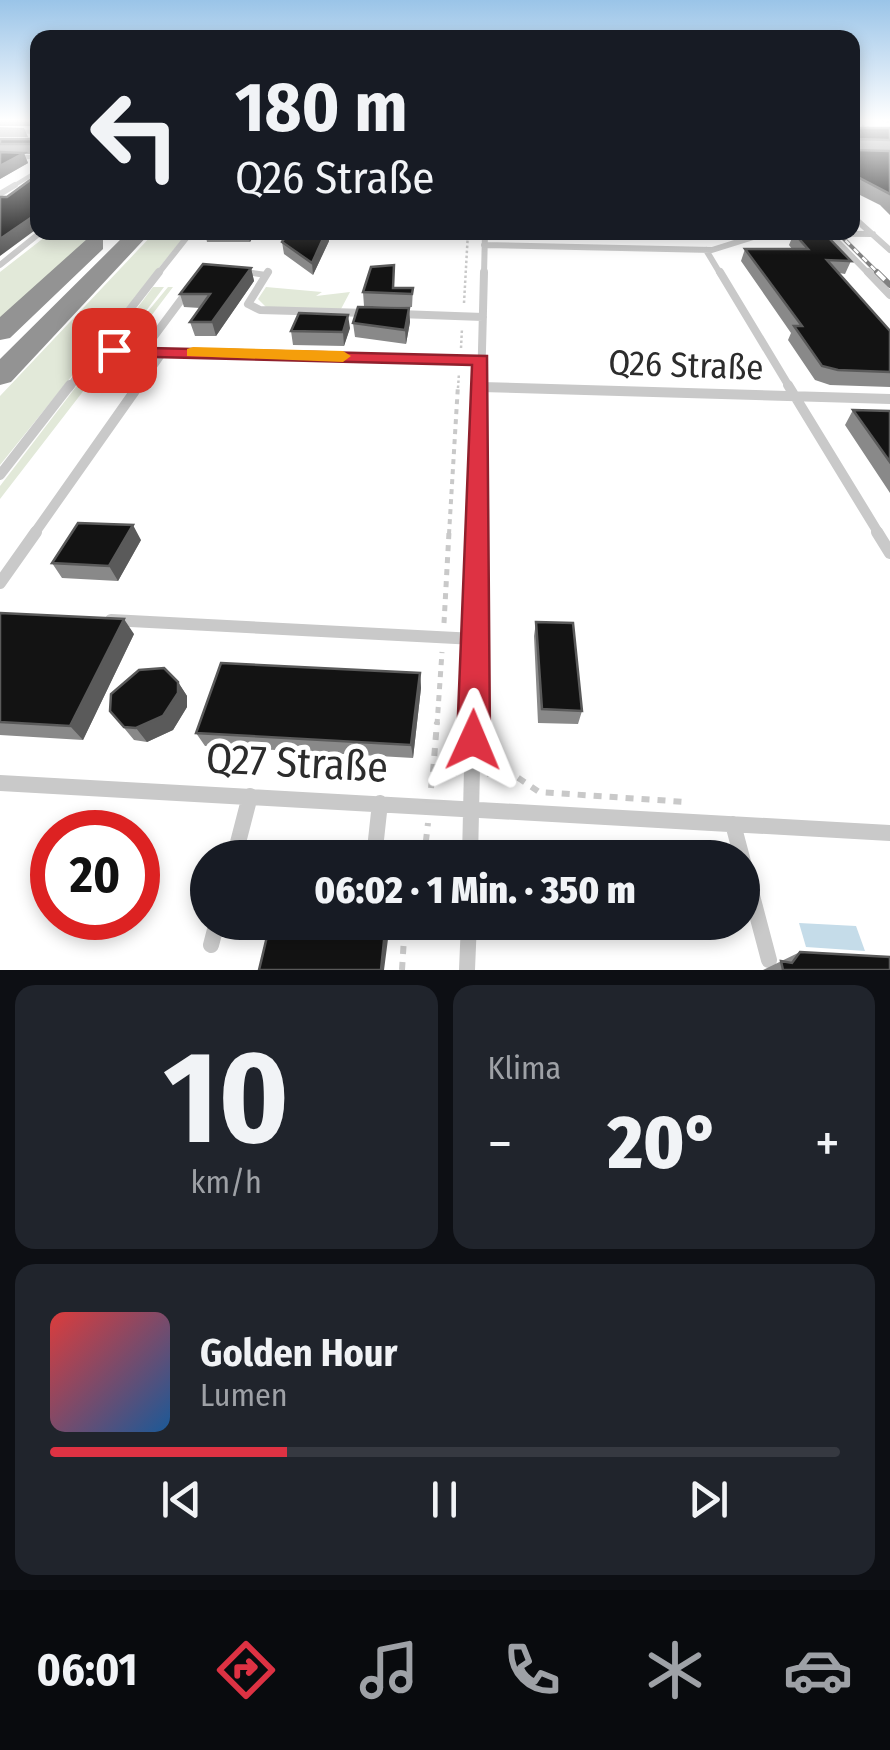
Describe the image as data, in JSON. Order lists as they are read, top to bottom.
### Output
{
  "streets": {
    "lane": ["Q26 Straße", "Q27 Straße"]
  },
  "page": {
    "turn": ["180 m", "Q26 Straße"],
    "limit": "20",
    "trip": "06:02 · 1 Min. · 350 m",
    "tile": [
      ["10", "km/h"],
      "Klima"
    ],
    "heat": ["−", "20°", "+"],
    "song": ["Golden Hour", "Lumen"],
    "tabs": "06:01"
  }
}
